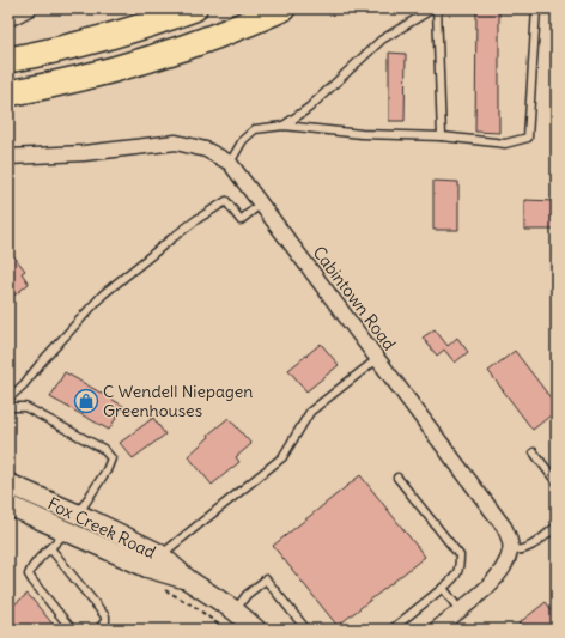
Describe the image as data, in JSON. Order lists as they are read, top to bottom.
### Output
{
  "streets": {
    "main road": ["Fox Creek Road"],
    "street": ["Cabintown Road"]
  },
  "places": {
    "shop": ["C Wendell Niepagen Greenhouses"]
  }
}
